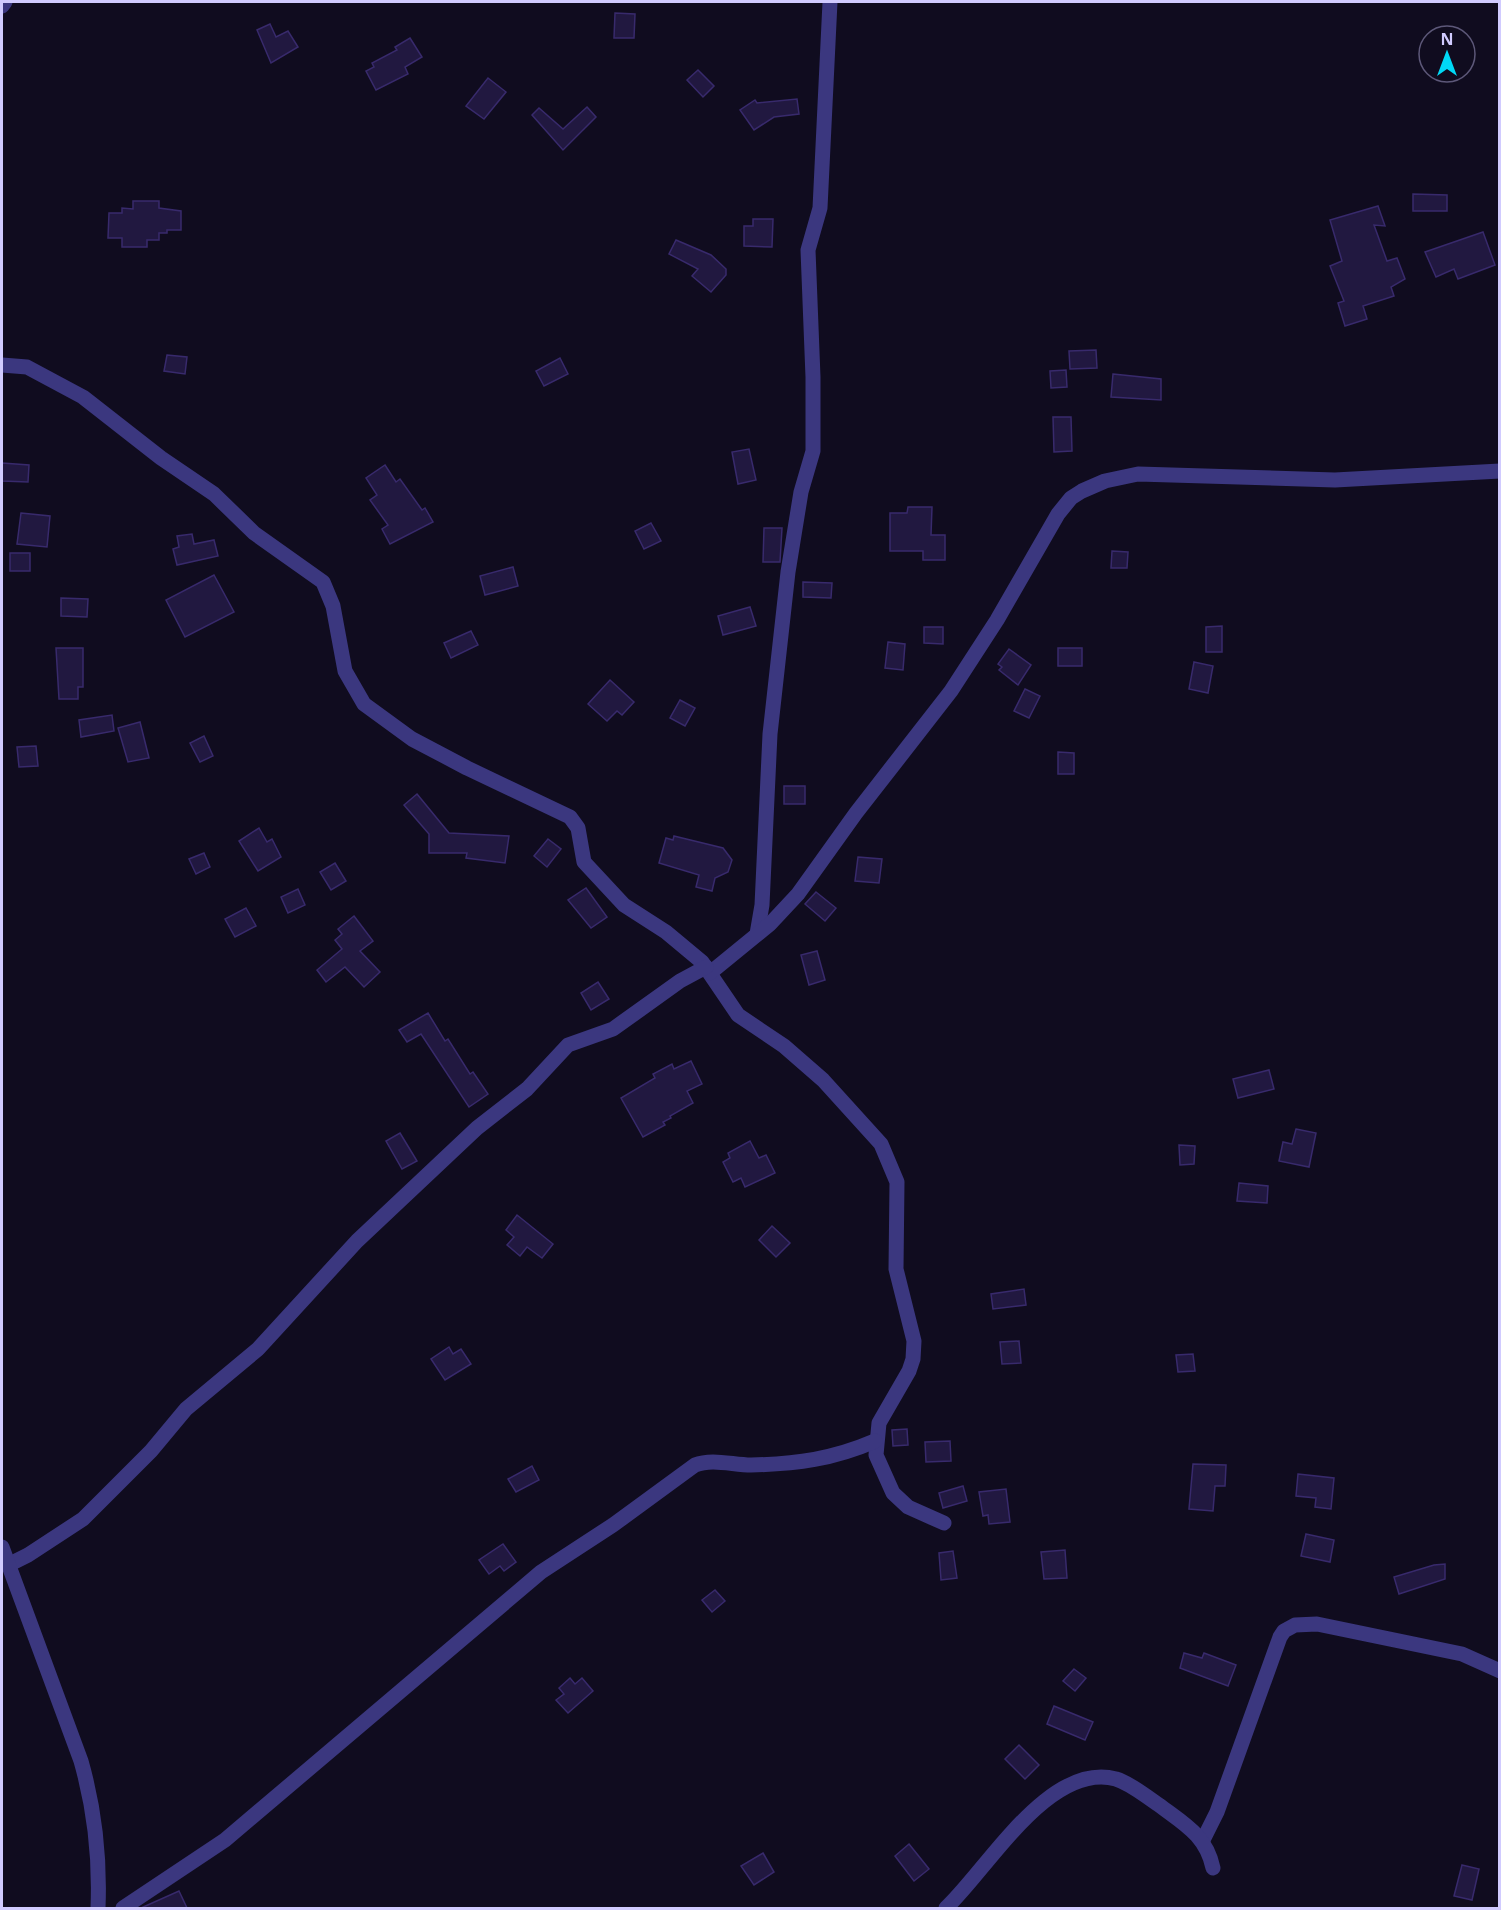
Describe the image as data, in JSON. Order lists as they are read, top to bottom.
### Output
{
  "north": "top"
}
